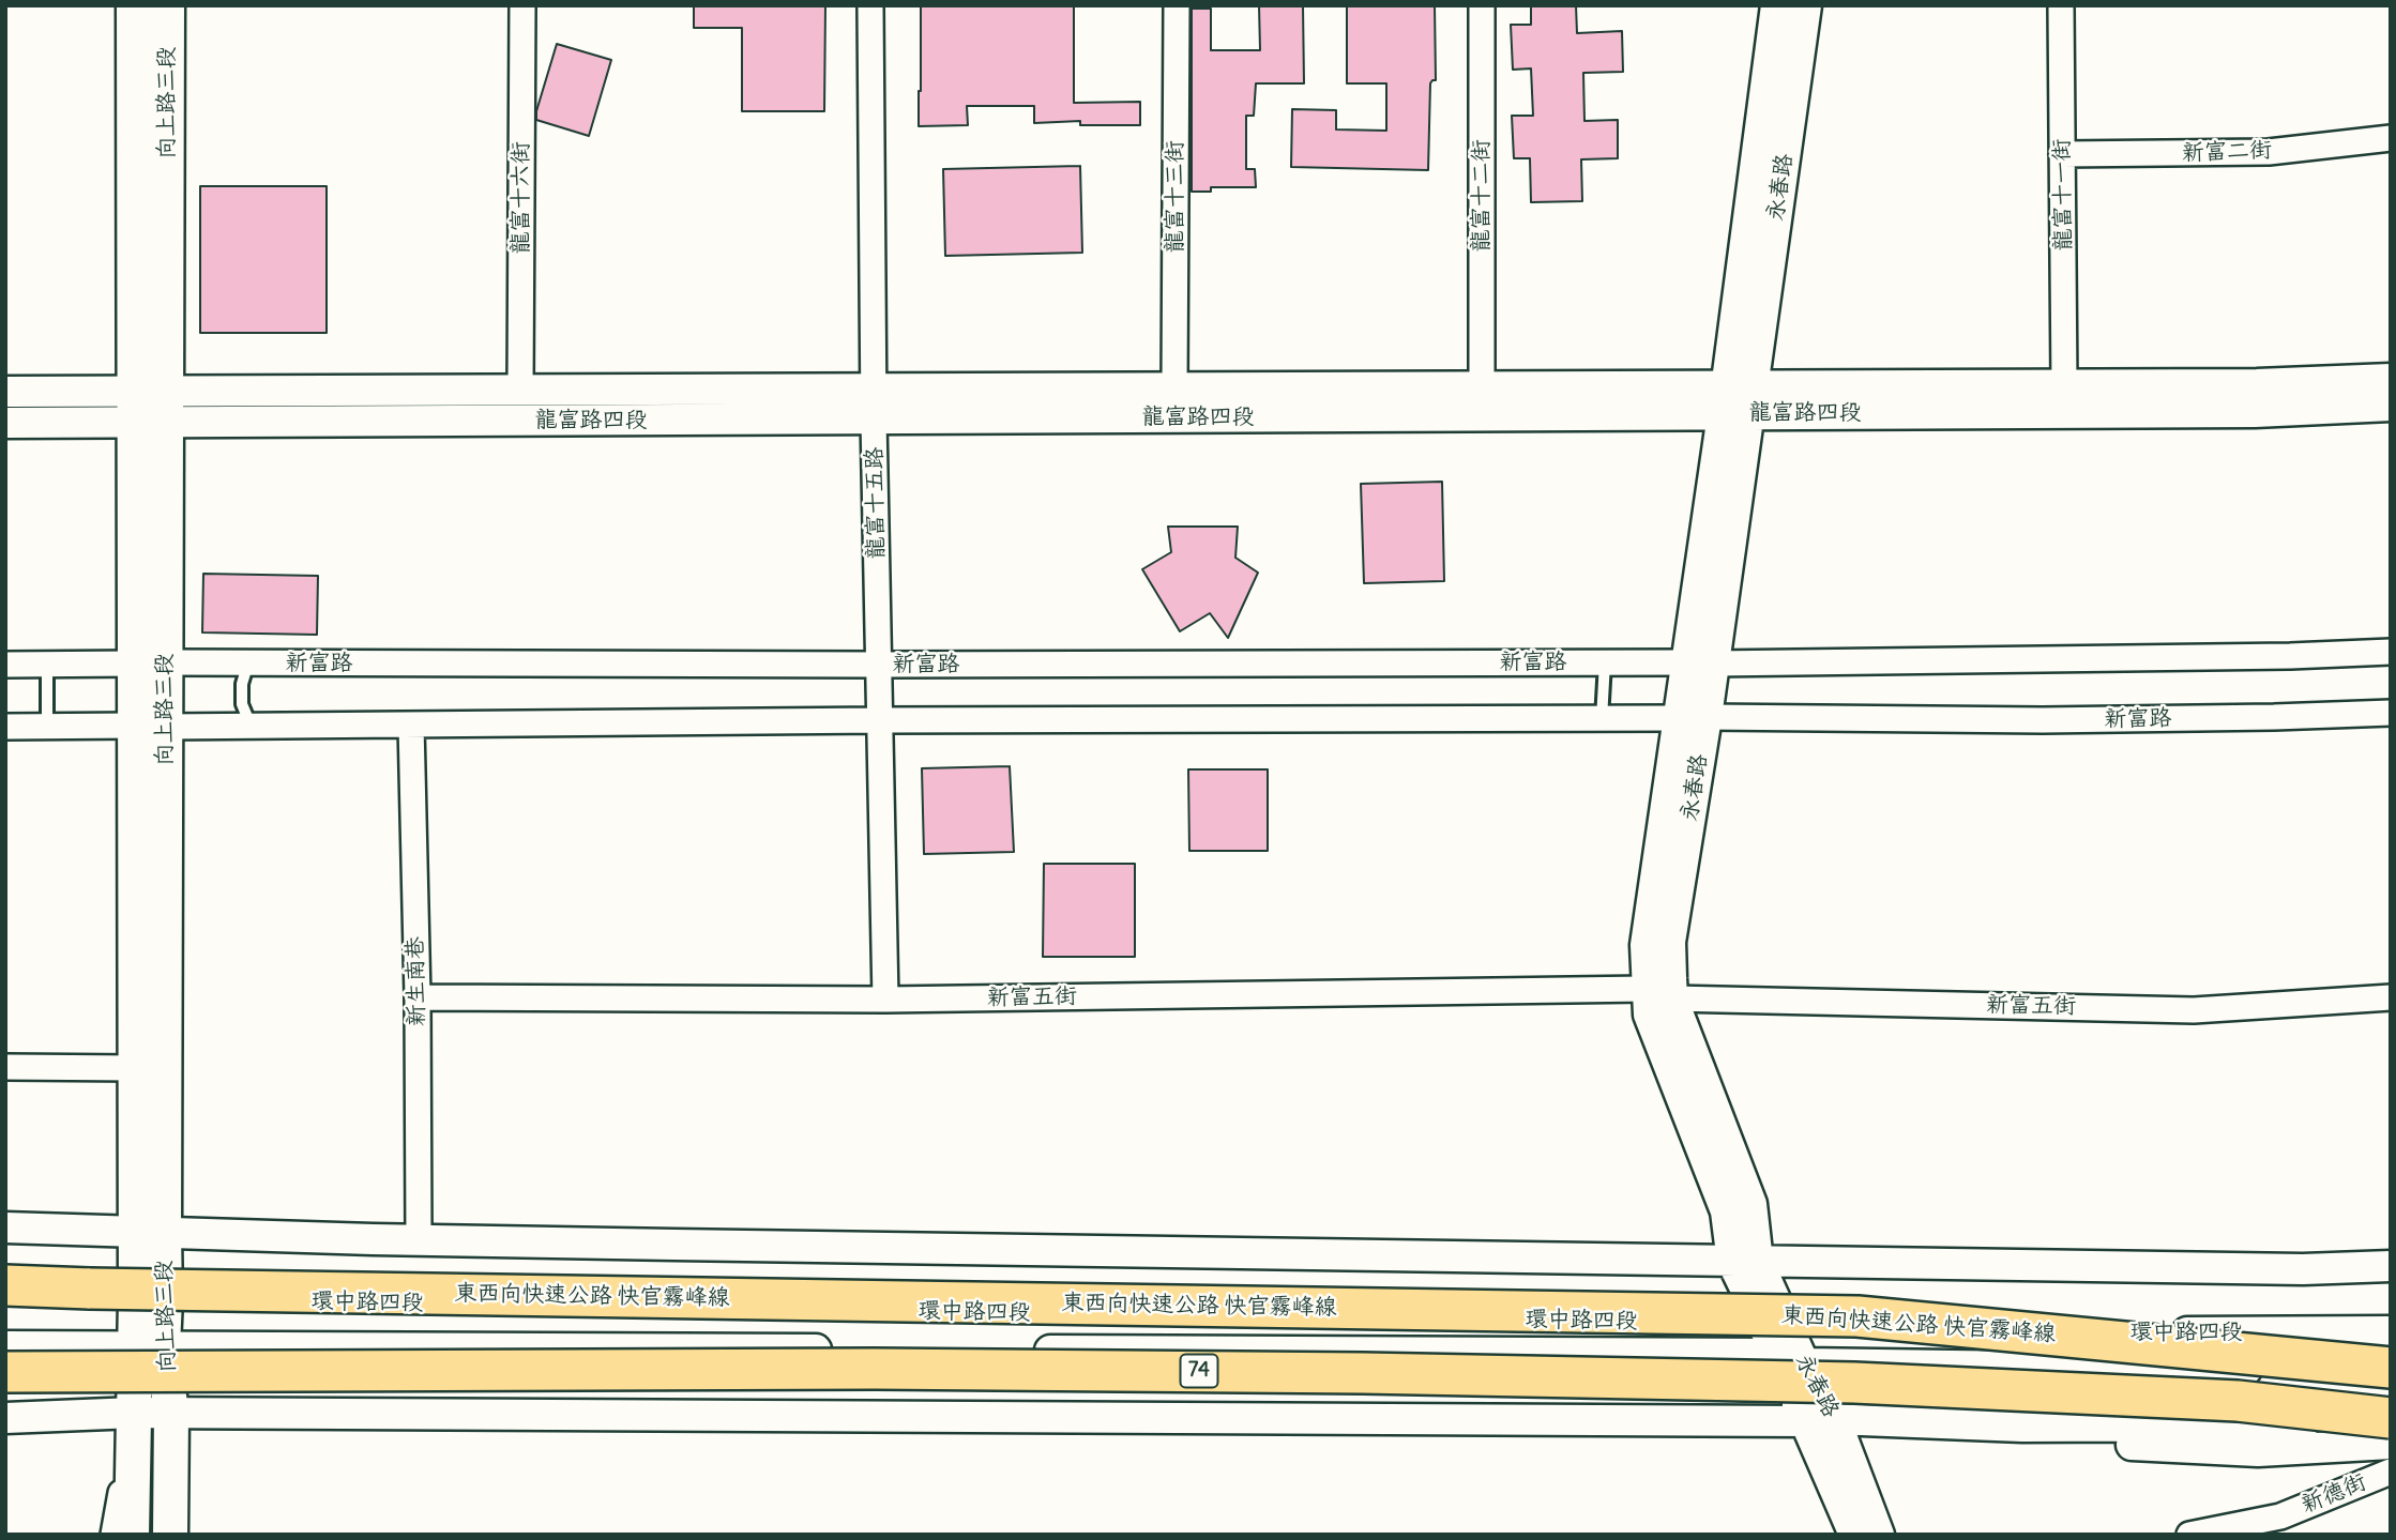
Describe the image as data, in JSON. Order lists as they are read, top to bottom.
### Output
{
  "streets": {
    "highway": ["東西向快速公路 快官霧峰線", "74"],
    "main road": ["向上路三段"],
    "street": [
      "新富二街",
      "永春路",
      "龍富十一街",
      "龍富十二街",
      "龍富十三街",
      "龍富十六街",
      "龍富路四段",
      "龍富十五路",
      "新富路",
      "新生南巷",
      "新富五街",
      "環中路四段",
      "新德街"
    ]
  },
  "crossings": [
    ["向上路三段", "龍富路四段"],
    ["向上路三段", "新富路"],
    ["向上路三段", "環中路四段"],
    ["新富二街", "龍富十一街"],
    ["永春路", "龍富路四段"],
    ["永春路", "新富路"],
    ["永春路", "新富五街"],
    ["永春路", "環中路四段"],
    ["龍富十一街", "龍富路四段"],
    ["龍富十二街", "龍富路四段"],
    ["龍富十三街", "龍富路四段"],
    ["龍富十六街", "龍富路四段"],
    ["龍富路四段", "龍富十五路"],
    ["龍富十五路", "新富路"],
    ["龍富十五路", "新富五街"],
    ["新富路", "新生南巷"],
    ["新生南巷", "新富五街"],
    ["東西向快速公路 快官霧峰線", "環中路四段"]
  ]
}
